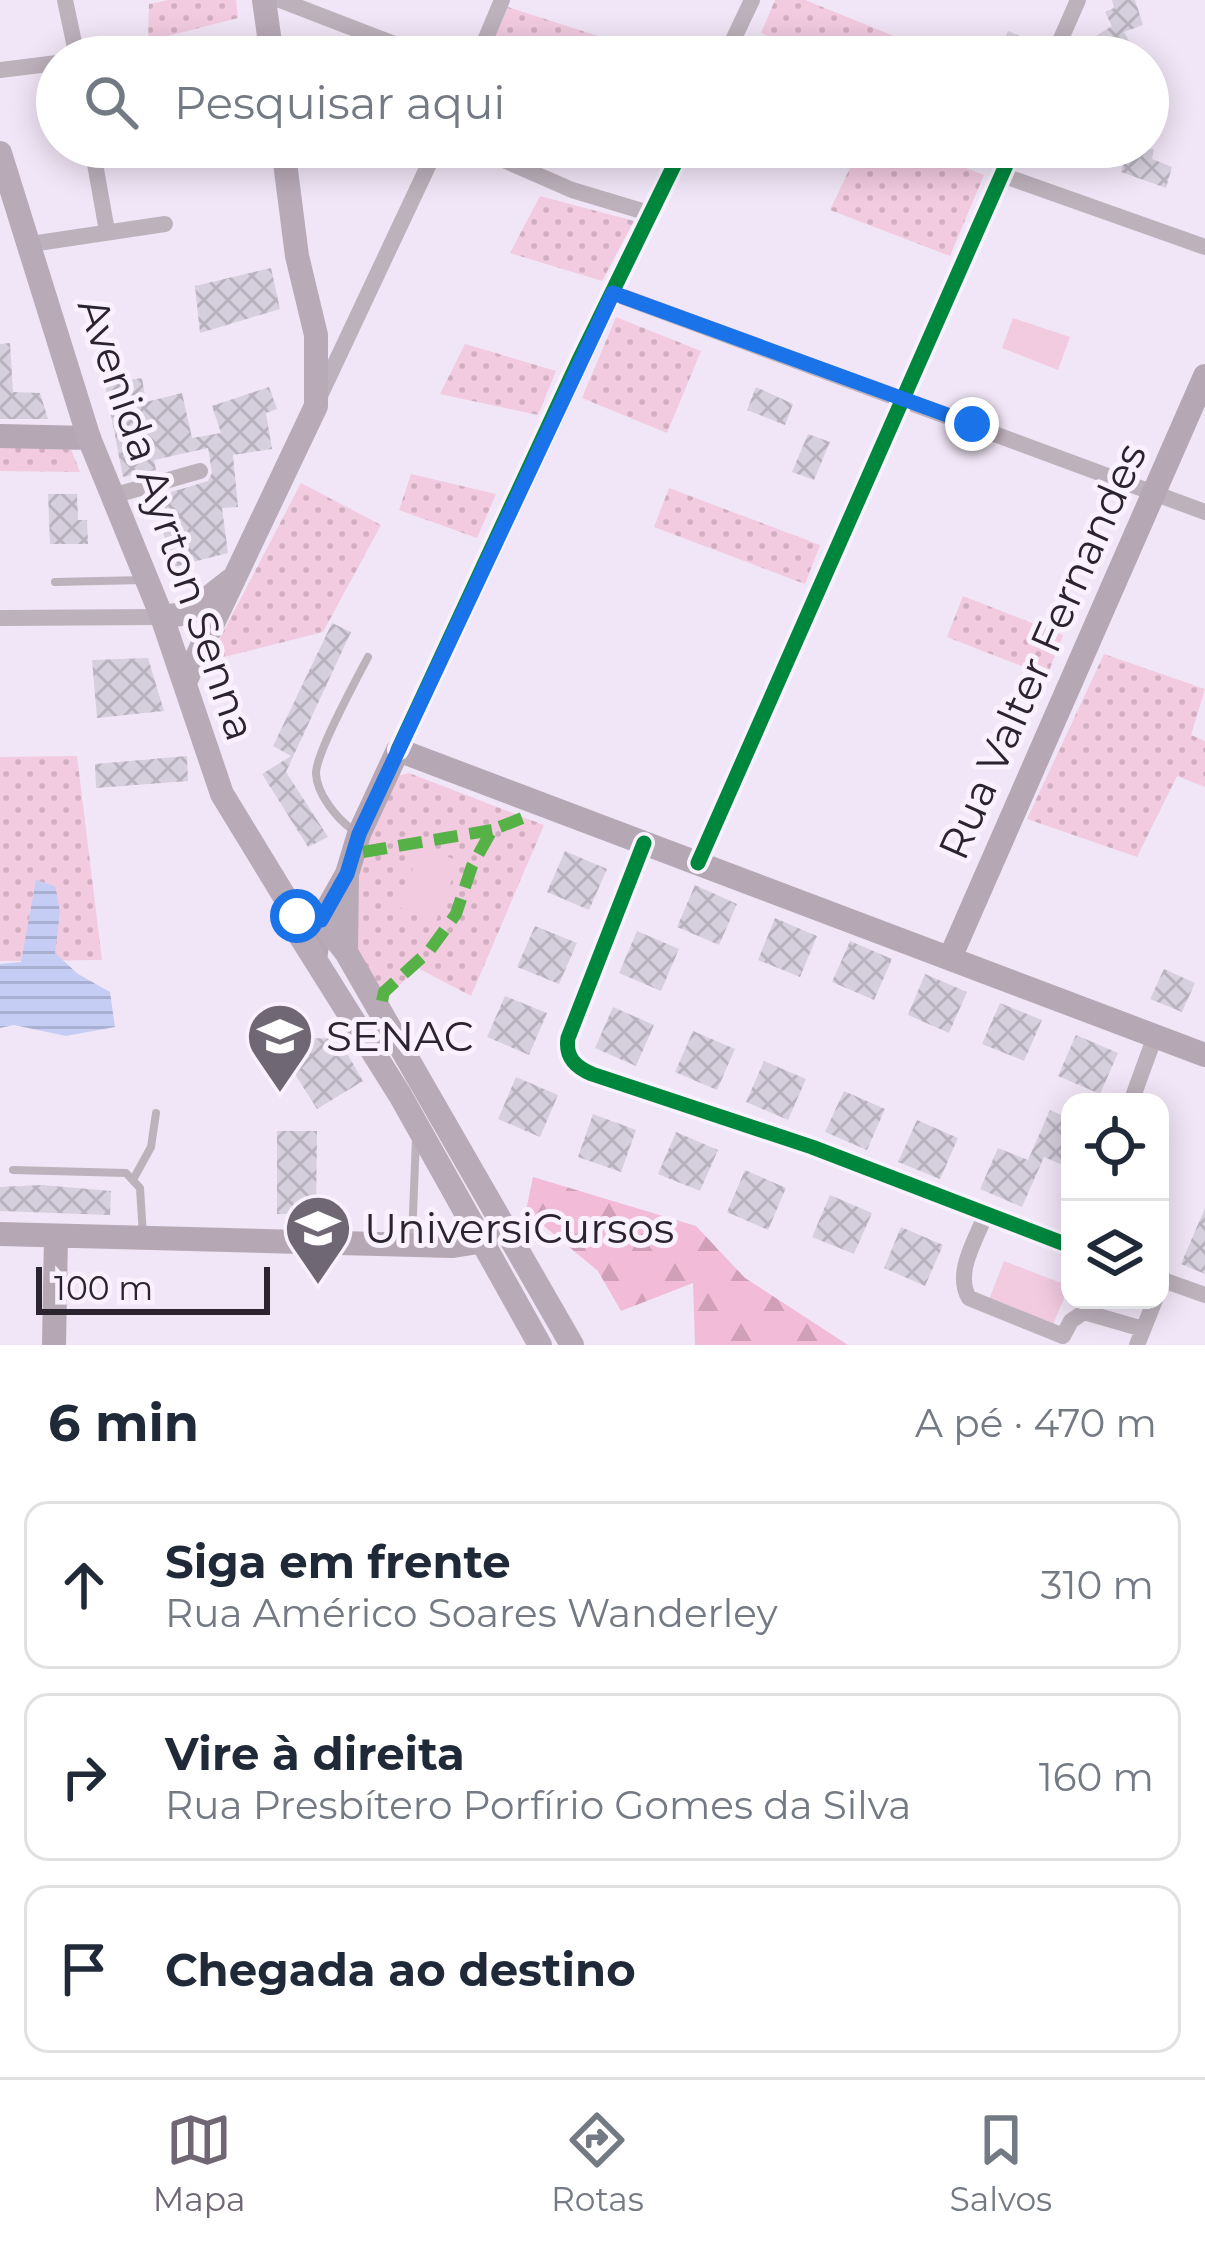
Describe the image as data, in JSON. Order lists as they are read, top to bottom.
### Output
{
  "streets": {
    "main road": ["Avenida Ayrton Senna", "Rua Valter Fernandes"]
  },
  "places": {
    "school or university": ["SENAC", "UniversiCursos"]
  },
  "scale_bar": "100 m",
  "page": {
    "search": "Pesquisar aqui",
    "scale": "100 m",
    "heading": ["6 min", "A pé · 470 m"],
    "list": [
      ["Siga em frente", "Rua Américo Soares Wanderley", "310 m"],
      ["Vire à direita", "Rua Presbítero Porfírio Gomes da Silva", "160 m"],
      "Chegada ao destino"
    ],
    "nav": ["Mapa", "Rotas", "Salvos"]
  }
}
